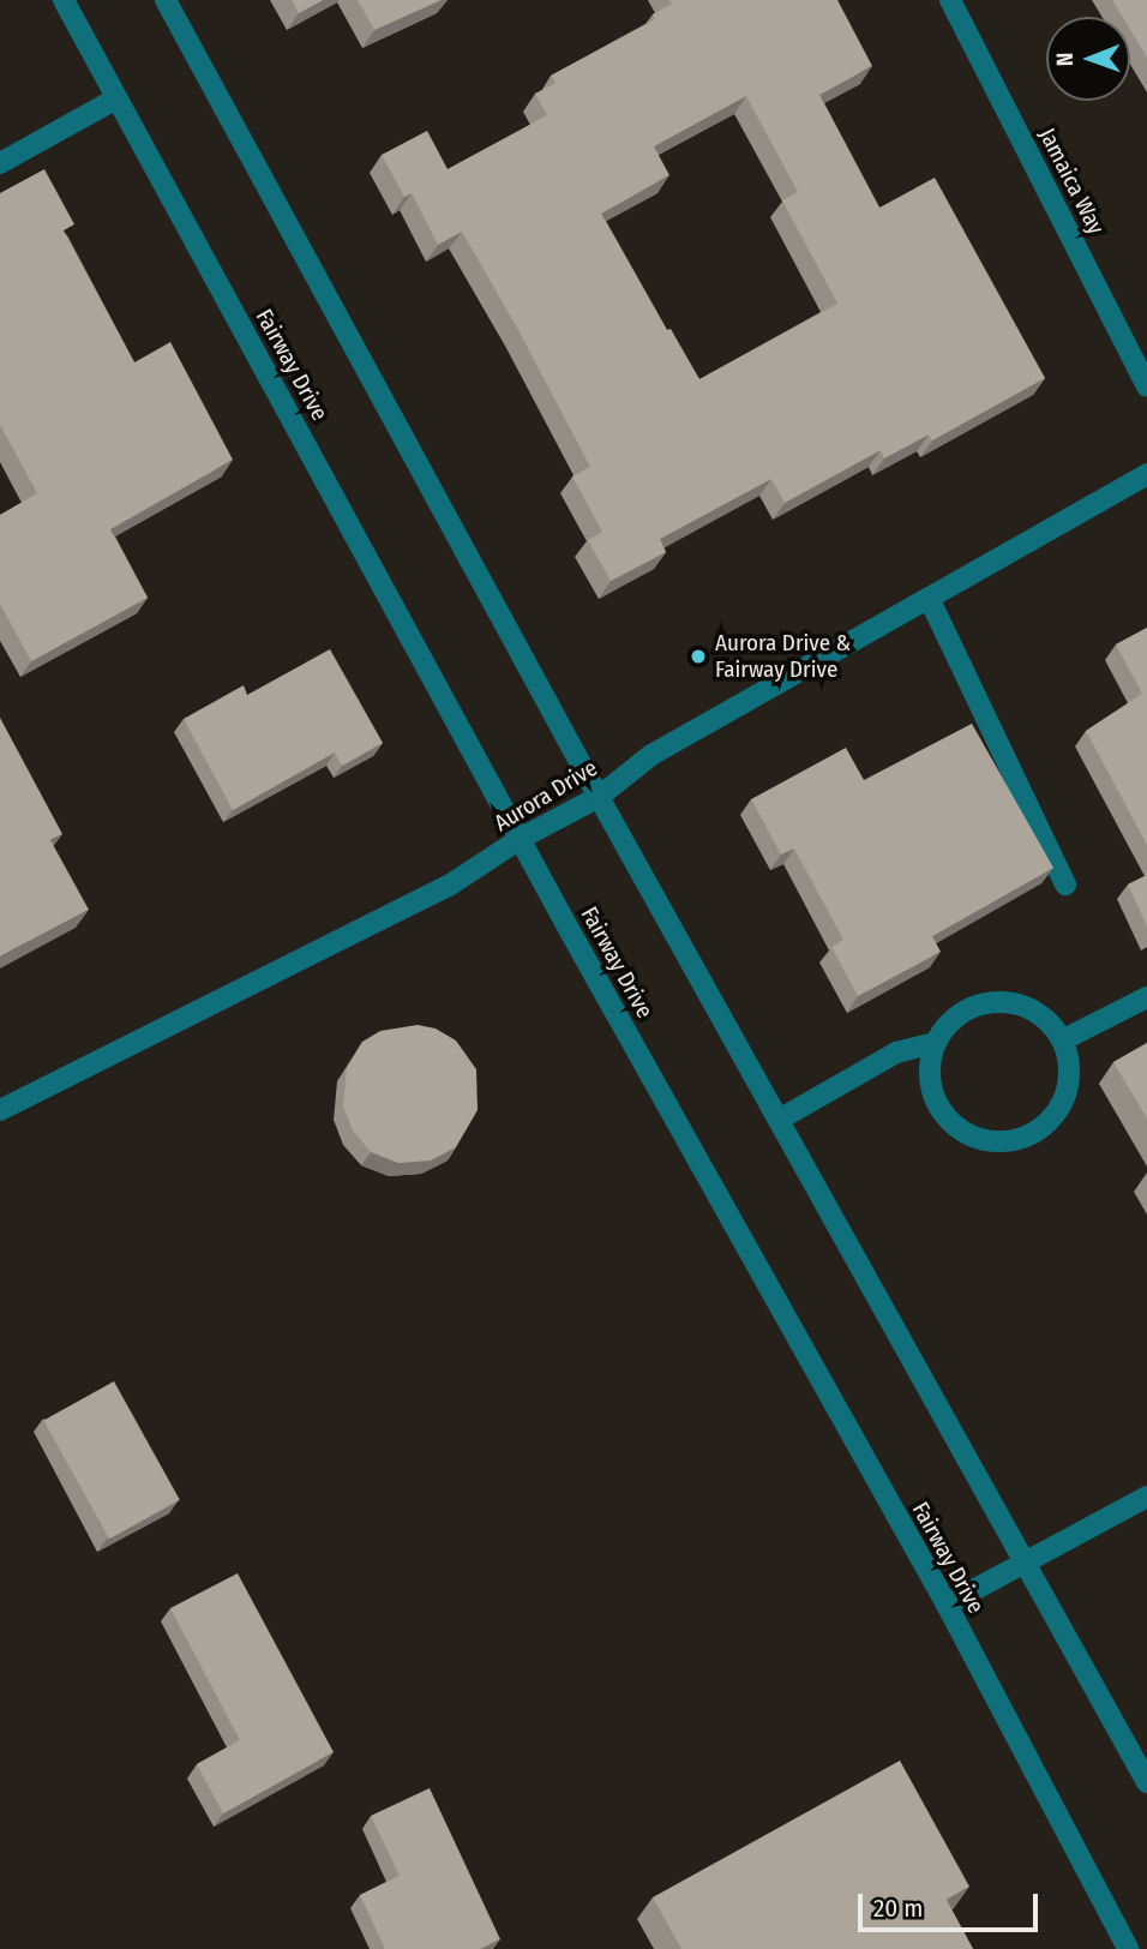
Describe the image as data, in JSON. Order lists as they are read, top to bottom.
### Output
{
  "streets": {
    "street": ["Jamaica Way", "Fairway Drive", "Aurora Drive"]
  },
  "crossings": [
    ["Fairway Drive", "Aurora Drive"]
  ],
  "places": ["Aurora Drive & Fairway Drive"],
  "scale_bar": "20 m",
  "north": "left"
}
